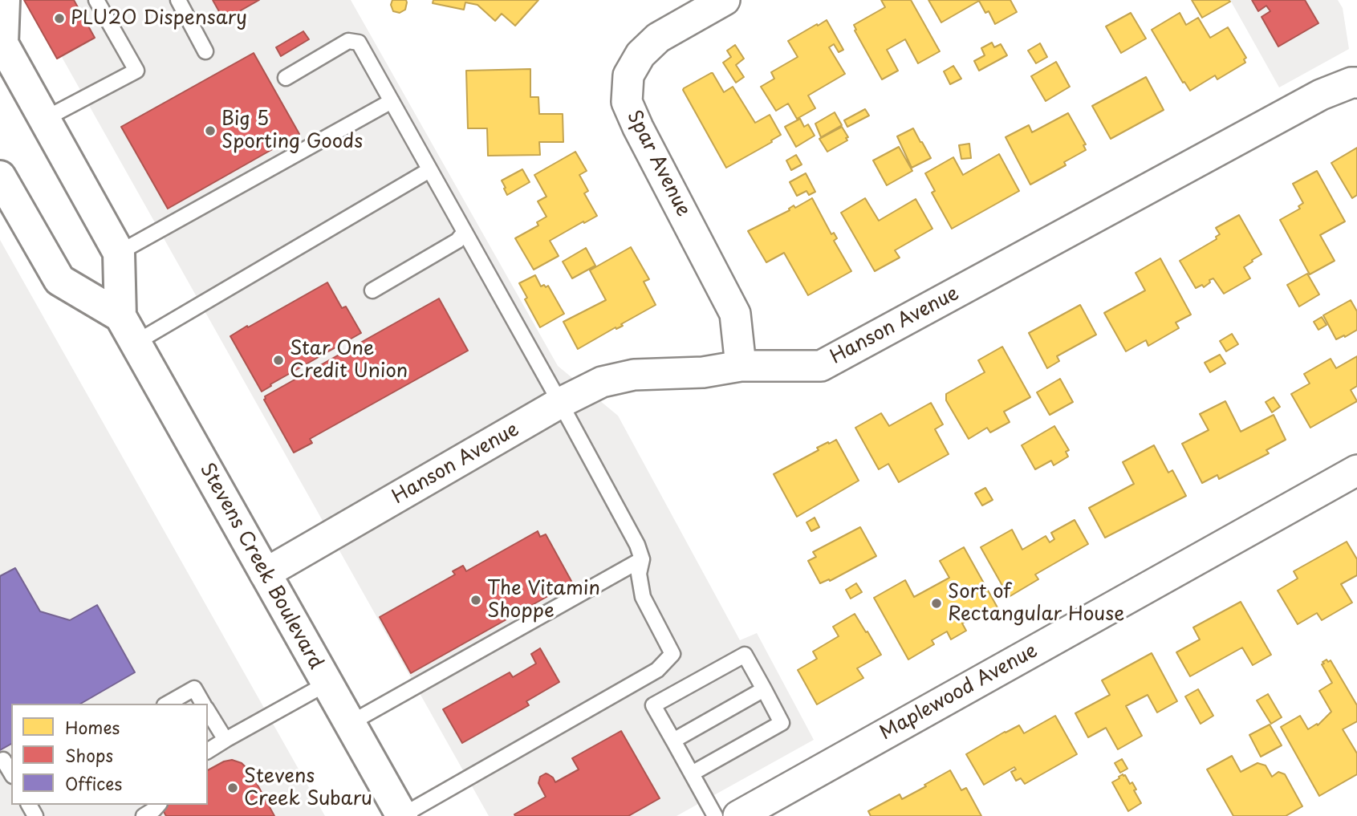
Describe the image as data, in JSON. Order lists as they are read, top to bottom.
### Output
{
  "streets": {
    "main road": ["Stevens Creek Boulevard"],
    "street": ["Spar Avenue", "Hanson Avenue", "Maplewood Avenue"]
  },
  "crossings": [
    ["Spar Avenue", "Hanson Avenue"],
    ["Hanson Avenue", "Stevens Creek Boulevard"]
  ],
  "places": [
    "PLU2O Dispensary",
    "Big 5 Sporting Goods",
    "Star One Credit Union",
    "The Vitamin Shoppe",
    "Sort of Rectangular House",
    "Stevens Creek Subaru"
  ],
  "legend": ["Homes", "Shops", "Offices"]
}
